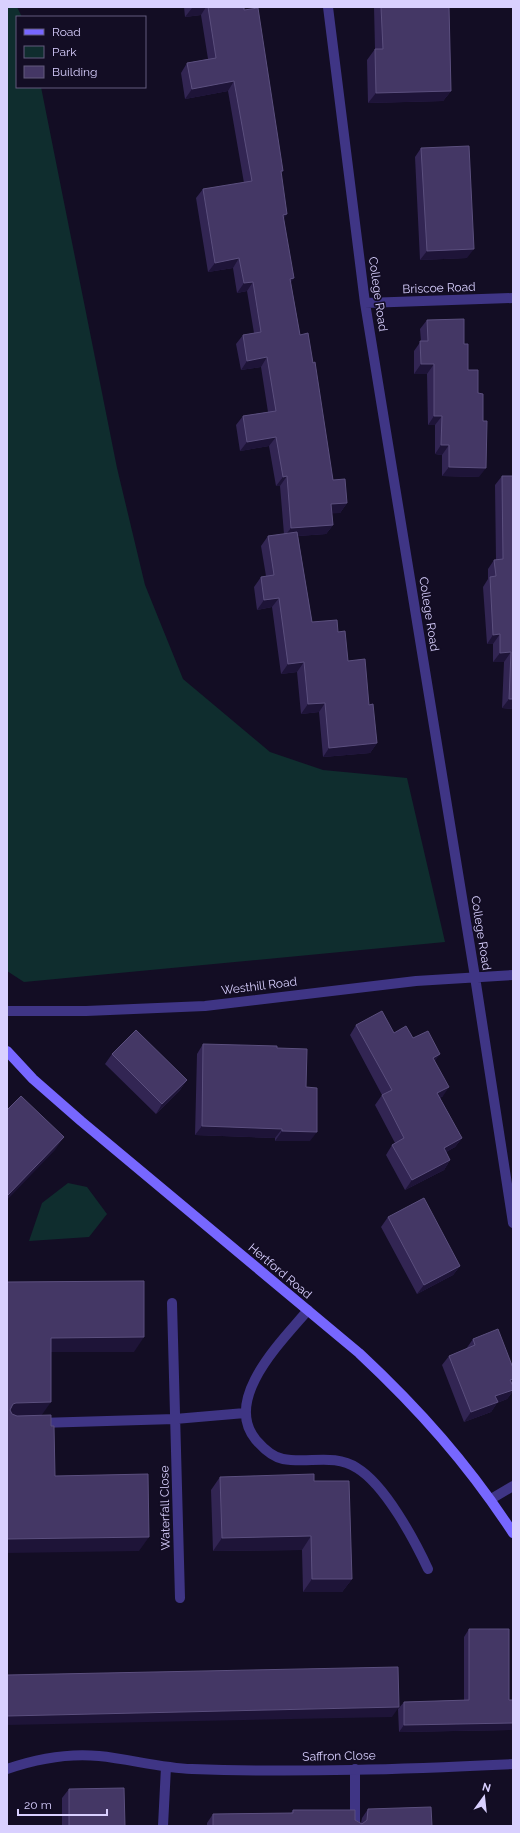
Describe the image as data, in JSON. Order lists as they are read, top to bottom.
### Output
{
  "streets": {
    "main road": ["Hertford Road"],
    "street": [
      "Briscoe Road",
      "College Road",
      "Westhill Road",
      "Waterfall Close",
      "Saffron Close"
    ]
  },
  "crossings": [
    ["Briscoe Road", "College Road"],
    ["College Road", "Westhill Road"]
  ],
  "legend": ["Road", "Park", "Building"],
  "scale_bar": "20 m",
  "north": "top"
}
